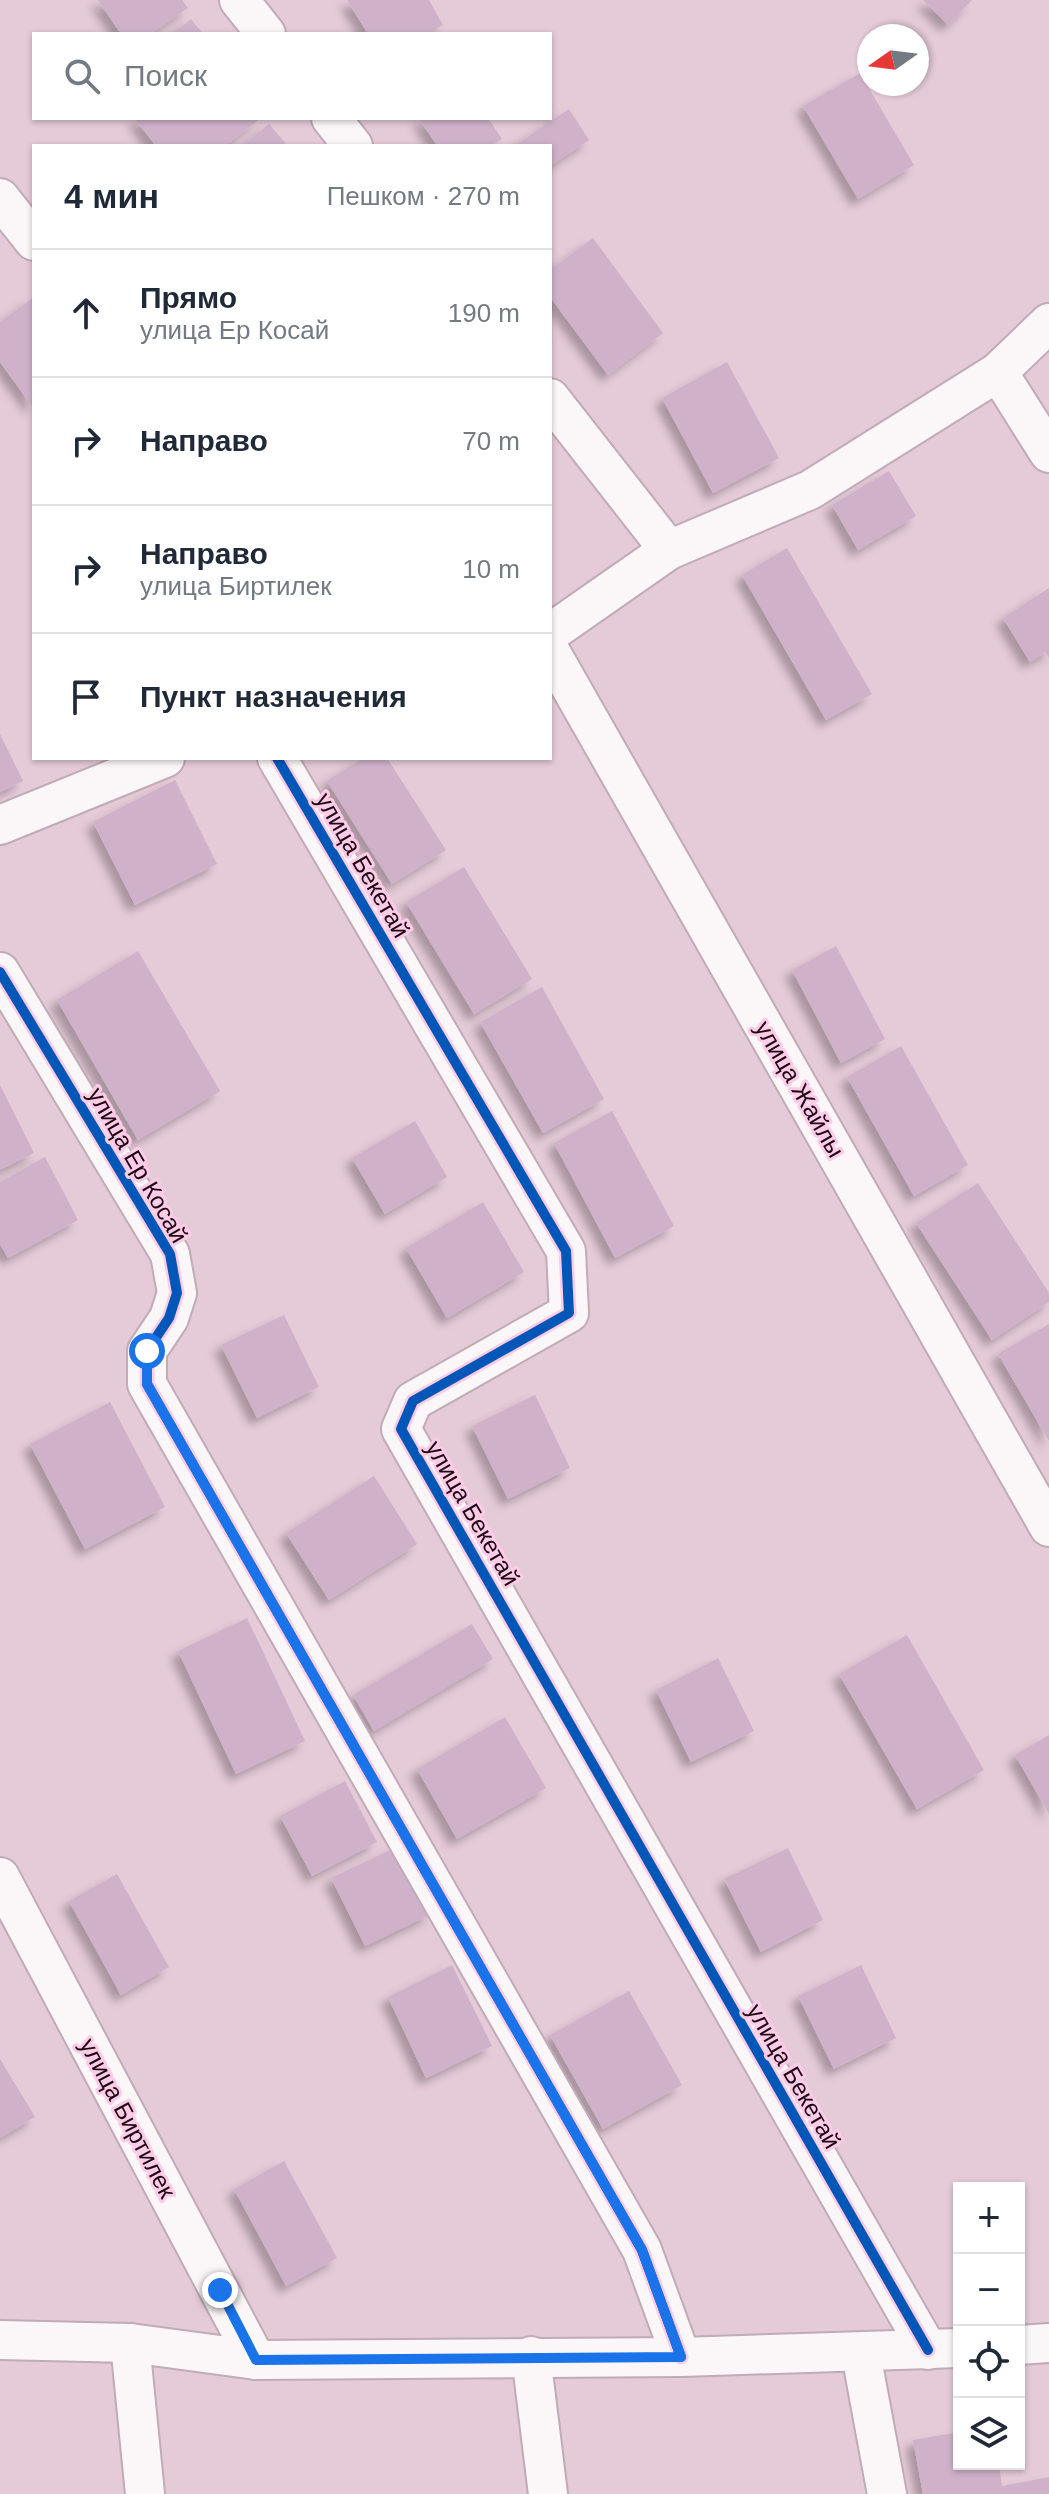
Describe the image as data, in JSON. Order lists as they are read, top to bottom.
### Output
{
  "streets": {
    "street": [
      "улица Бекетай",
      "улица Жайлы",
      "улица Ер Косай",
      "улица Биртилек"
    ]
  },
  "north": "left",
  "page": {
    "search": "Поиск",
    "heading": ["4 мин", "Пешком · 270 m"],
    "list": [
      ["Прямо", "улица Ер Косай", "190 m"],
      ["Направо", "70 m"],
      ["Направо", "улица Биртилек", "10 m"],
      "Пункт назначения"
    ],
    "map_buttons": ["+", "−"]
  }
}
